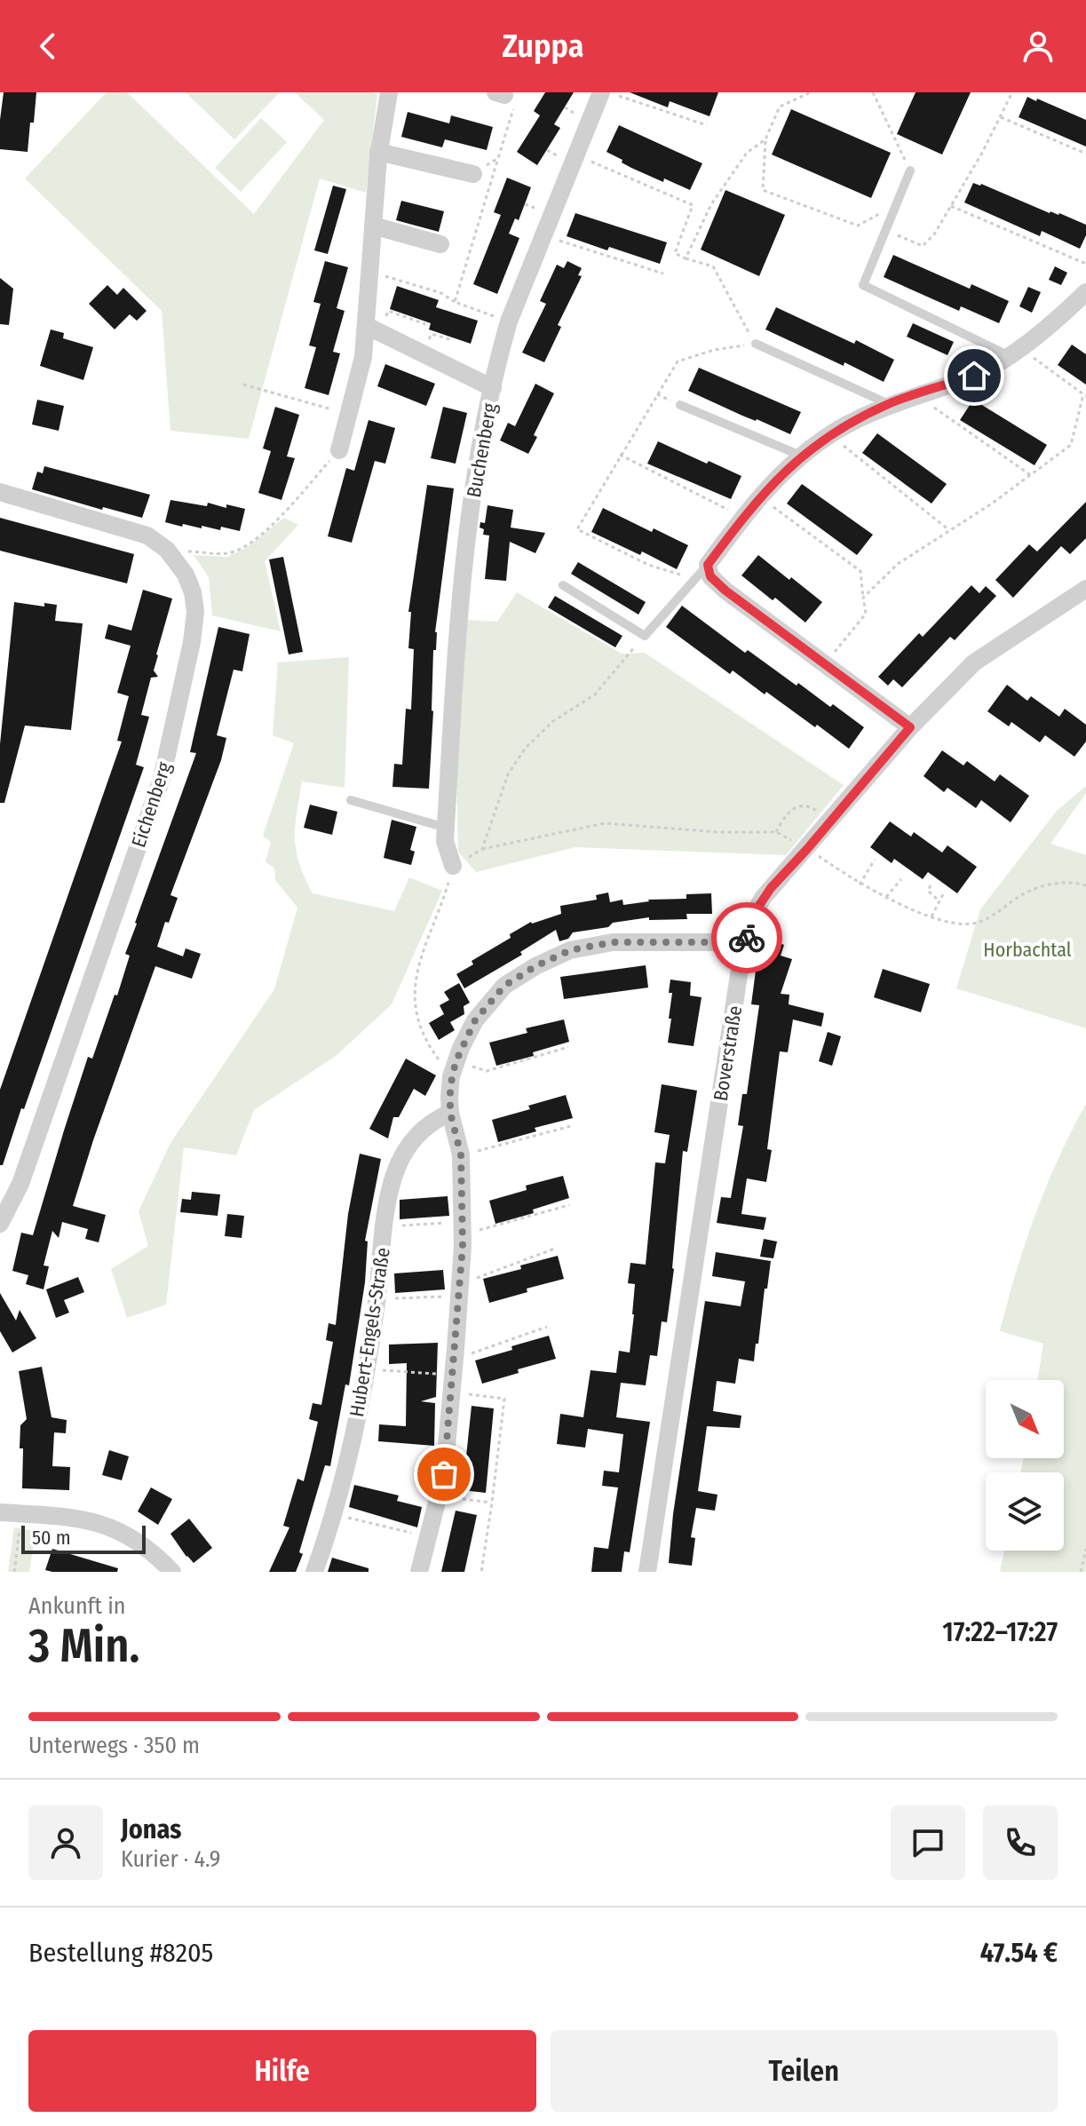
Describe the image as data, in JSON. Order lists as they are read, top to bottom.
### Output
{
  "streets": {
    "street": [
      "Buchenberg",
      "Eichenberg",
      "Boverstraße",
      "Hubert-Engels-Straße"
    ]
  },
  "parks": ["Horbachtal"],
  "scale_bar": "50 m",
  "north": "bottom right",
  "page": {
    "header": "Zuppa",
    "scale": "50 m",
    "heading": ["3 Min.", "Ankunft in", "17:22–17:27"],
    "panel": [
      "Jonas",
      "Kurier · 4.9",
      "Bestellung #8205",
      "47.54 €"
    ],
    "bar": "Unterwegs · 350 m",
    "buttons": ["Hilfe", "Teilen"]
  }
}
